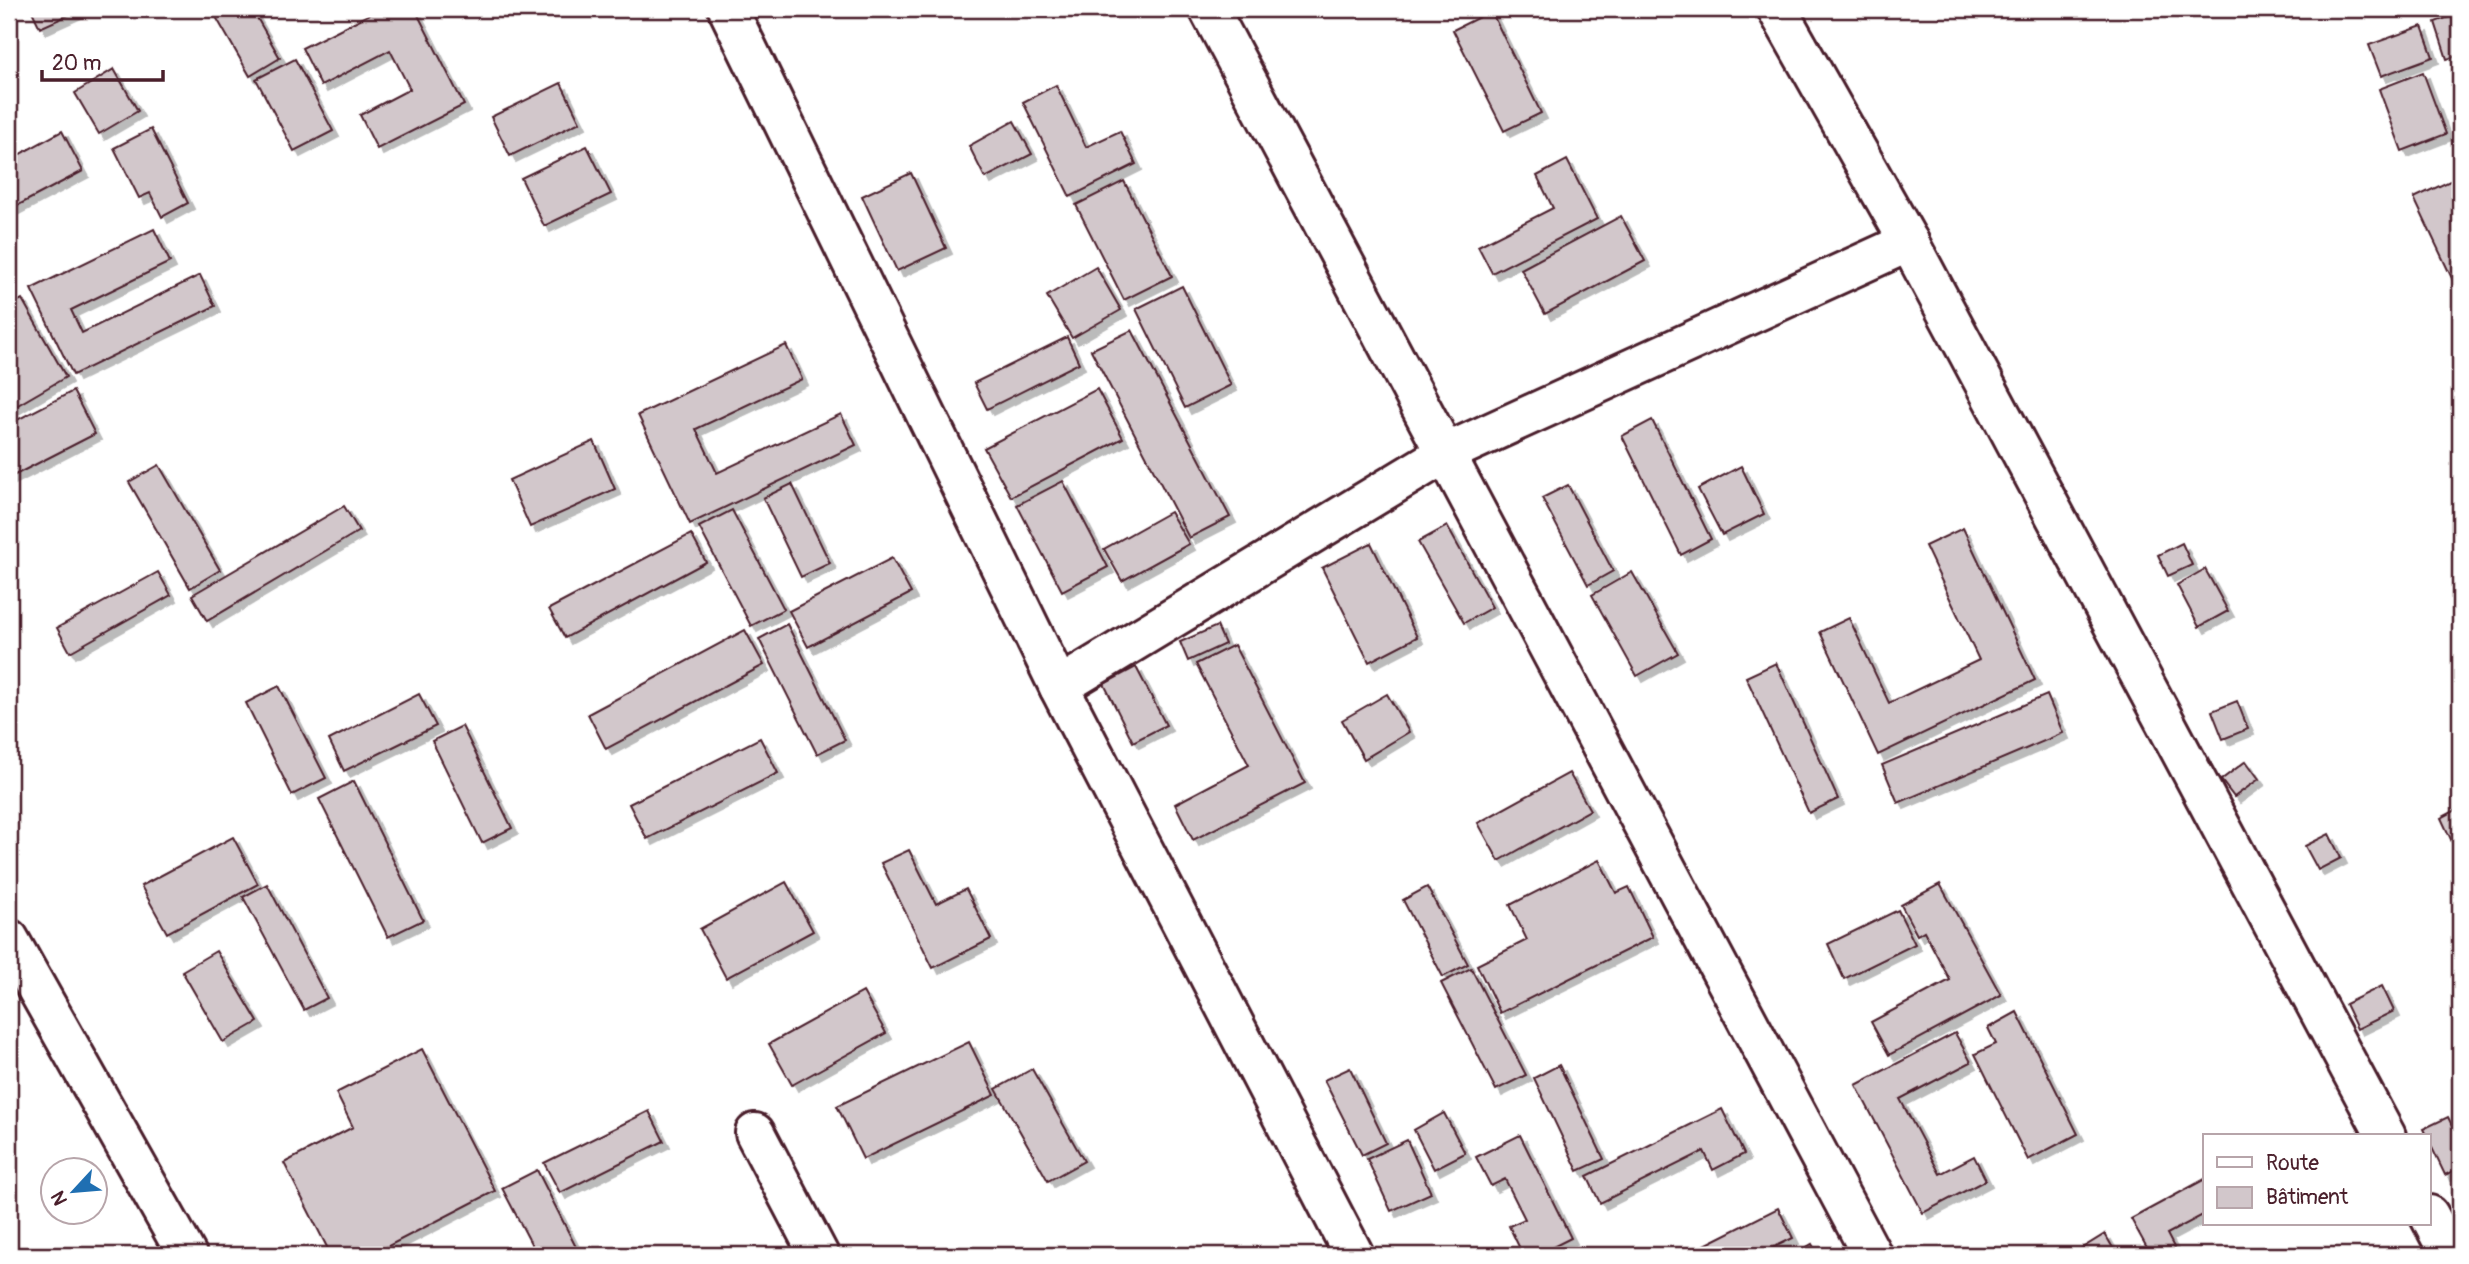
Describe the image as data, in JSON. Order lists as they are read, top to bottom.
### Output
{
  "legend": ["Route", "Bâtiment"],
  "scale_bar": "20 m",
  "north": "bottom left"
}
